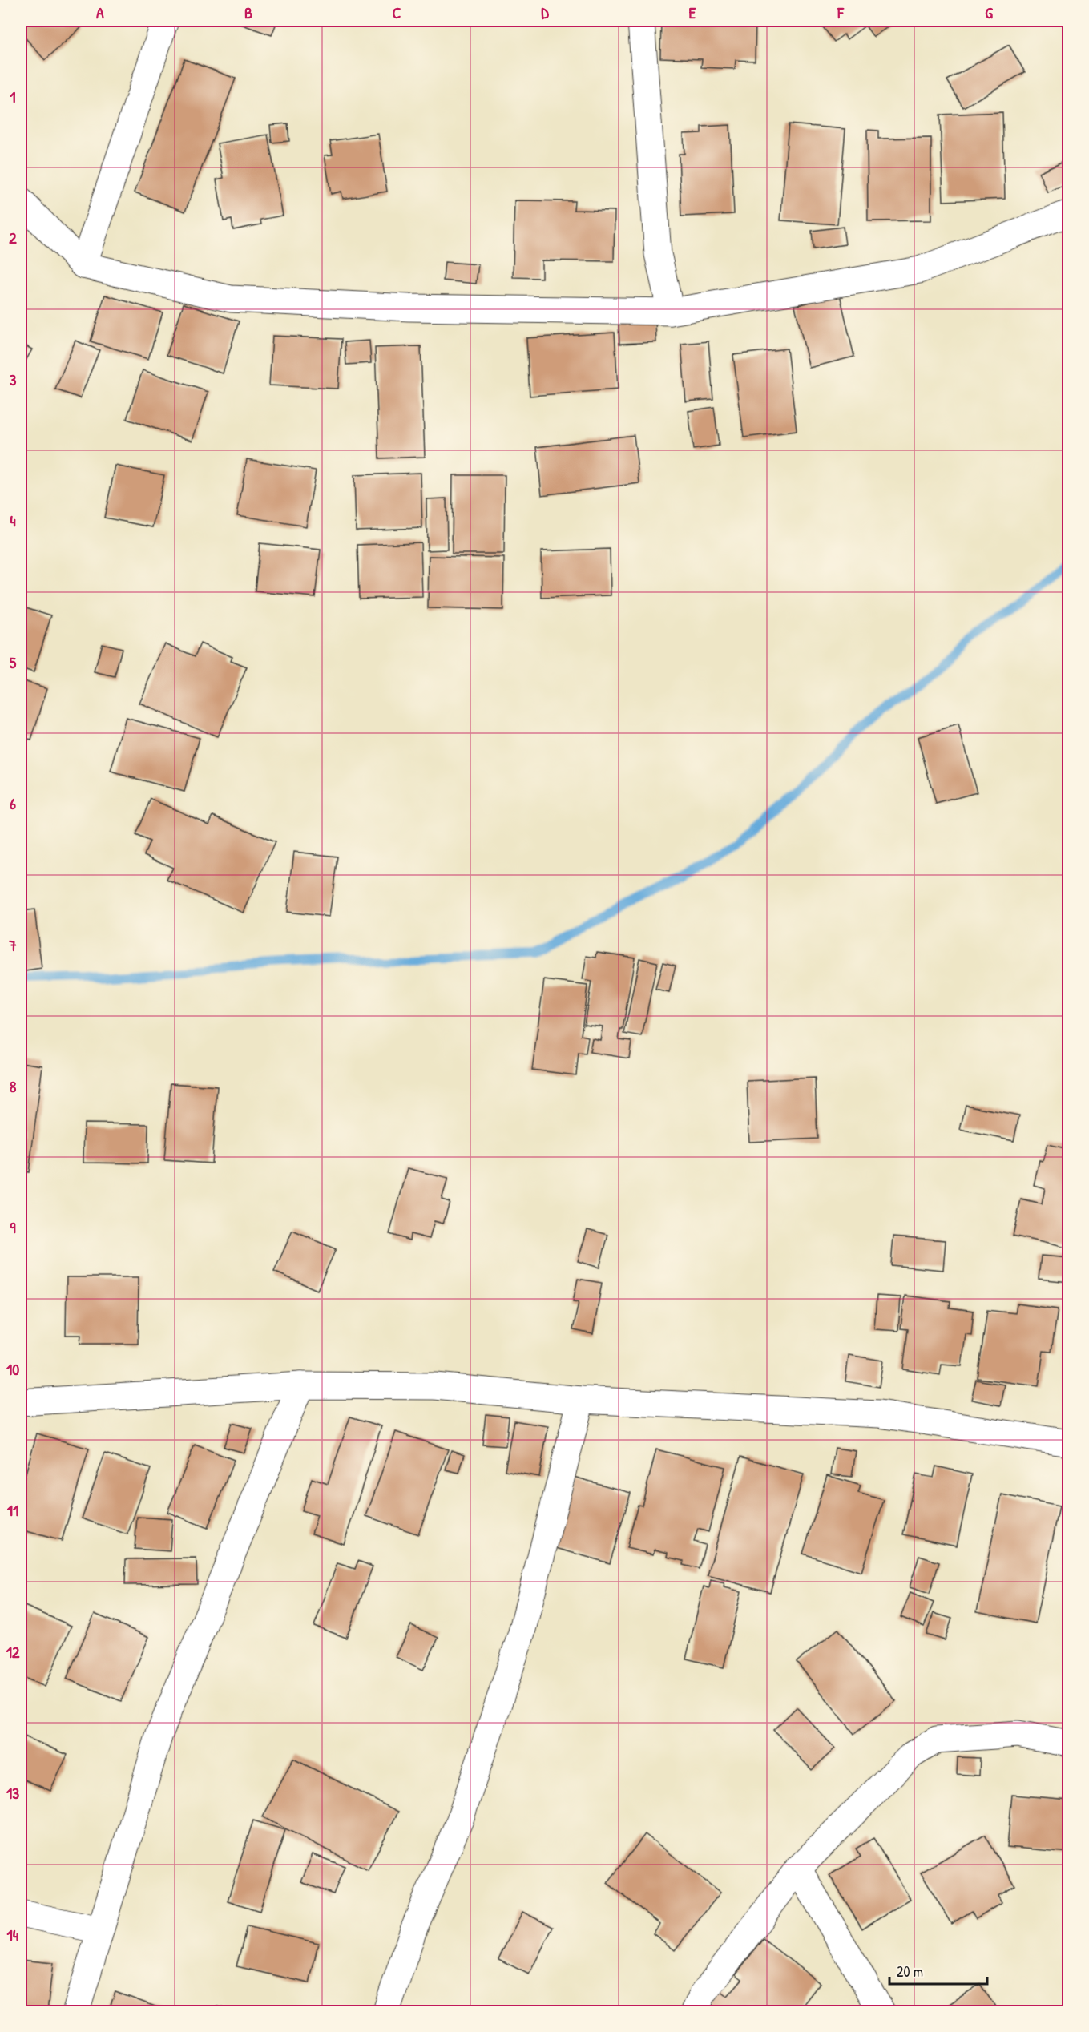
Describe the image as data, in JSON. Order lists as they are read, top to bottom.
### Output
{
  "scale_bar": "20 m",
  "grid": {
    "columns": [
      "A",
      "B",
      "C",
      "D",
      "E",
      "F",
      "G"
    ],
    "rows": [
      "1",
      "2",
      "3",
      "4",
      "5",
      "6",
      "7",
      "8",
      "9",
      "10",
      "11",
      "12",
      "13",
      "14"
    ]
  }
}
